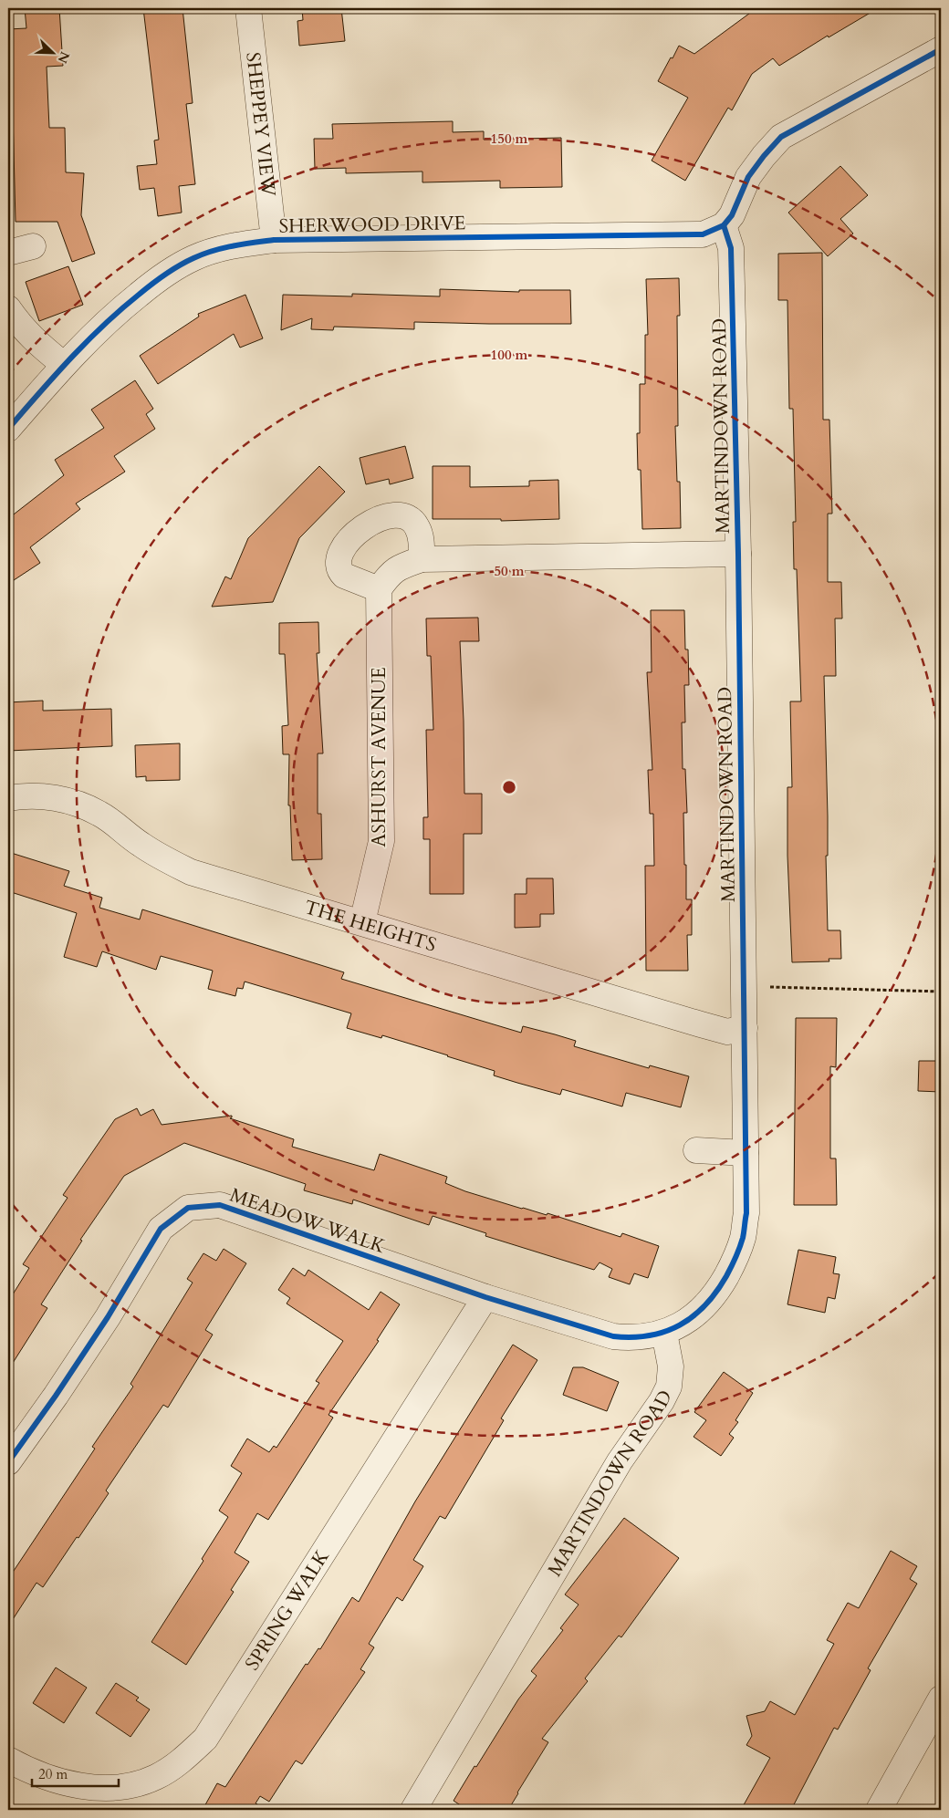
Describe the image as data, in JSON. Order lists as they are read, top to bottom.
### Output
{
  "streets": {
    "street": [
      "SHEPPEY VIEW",
      "SHERWOOD DRIVE",
      "MARTINDOWN ROAD",
      "ASHURST AVENUE",
      "THE HEIGHTS",
      "MEADOW WALK",
      "SPRING WALK"
    ]
  },
  "crossings": [
    ["SHEPPEY VIEW", "SHERWOOD DRIVE"],
    ["SHERWOOD DRIVE", "MARTINDOWN ROAD"],
    ["MARTINDOWN ROAD", "THE HEIGHTS"],
    ["MARTINDOWN ROAD", "MEADOW WALK"],
    ["ASHURST AVENUE", "THE HEIGHTS"],
    ["MEADOW WALK", "SPRING WALK"]
  ],
  "scale_bar": "20 m",
  "north": "bottom right",
  "rings": ["150 m", "100 m", "50 m"]
}
